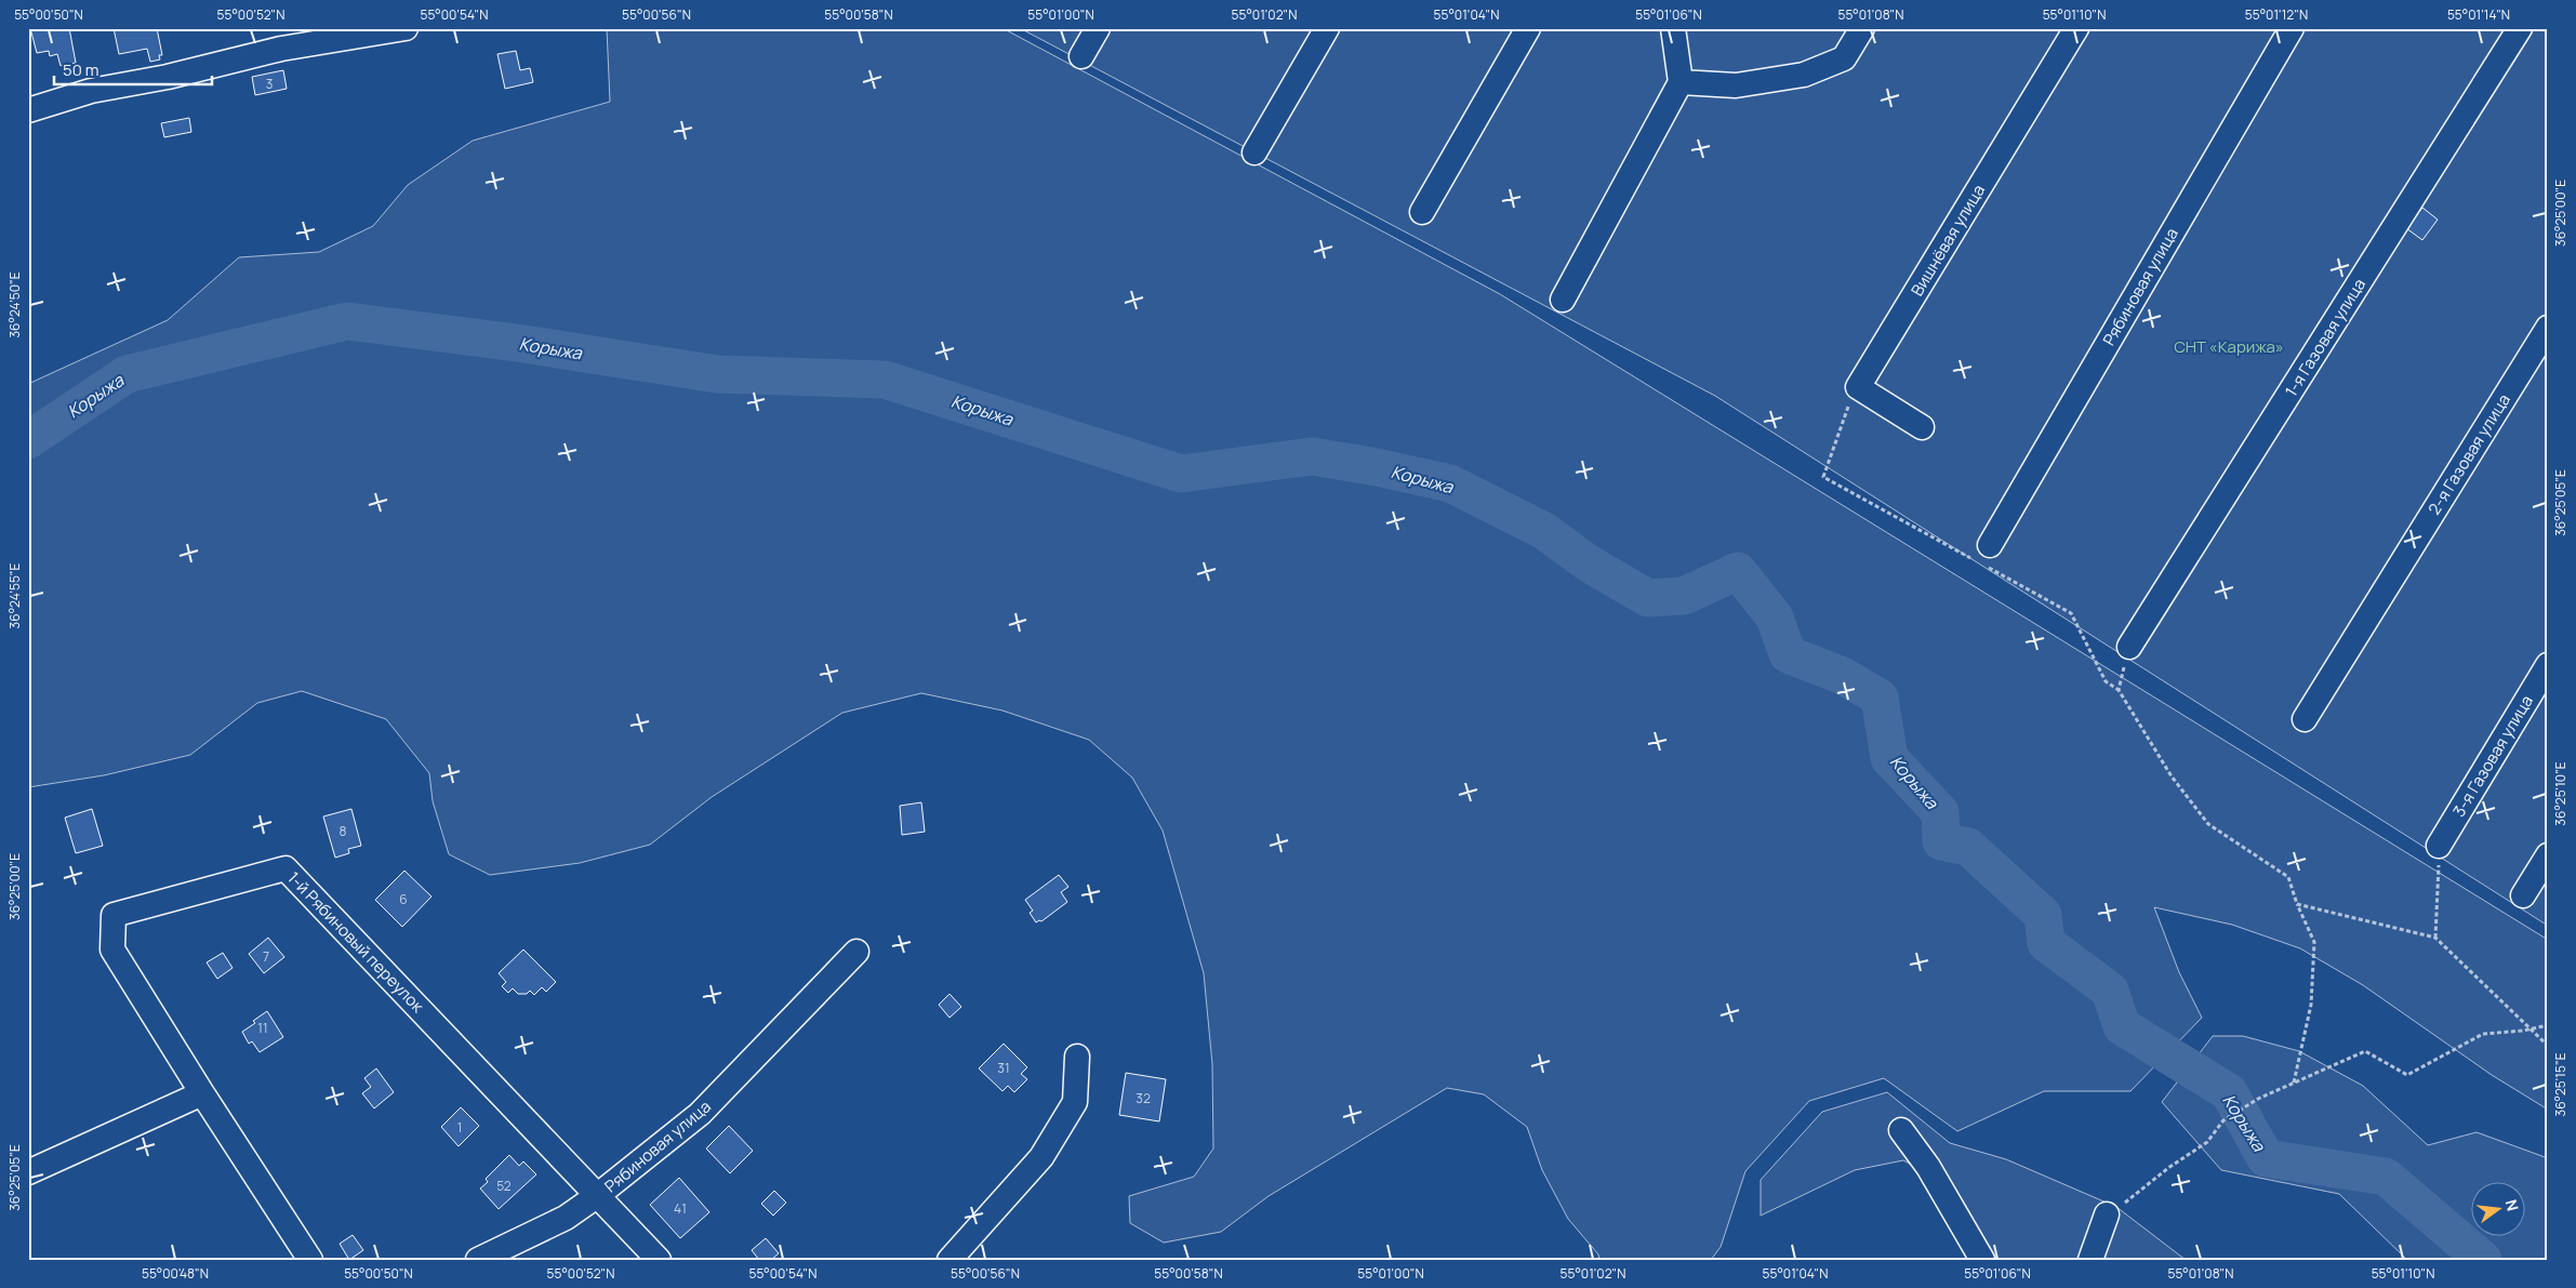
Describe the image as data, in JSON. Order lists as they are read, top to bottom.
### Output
{
  "streets": {
    "street": [
      "Вишнёвая улица",
      "Рябиновая улица",
      "1-я Газовая улица",
      "2-я Газовая улица",
      "3-я Газовая улица",
      "1-й Рябиновый переулок"
    ]
  },
  "crossings": [
    ["Рябиновая улица", "1-й Рябиновый переулок"]
  ],
  "water": ["Корыжа"],
  "parks": ["СНТ «Карижа»"],
  "house_numbers": [
    "3",
    "8",
    "6",
    "7",
    "11",
    "31",
    "32",
    "1",
    "52",
    "41"
  ],
  "scale_bar": "50 m",
  "north": "right",
  "coordinates": [
    "55°00'50\"N",
    "55°00'52\"N",
    "55°00'54\"N",
    "55°00'56\"N",
    "55°00'58\"N",
    "55°01'00\"N",
    "55°01'02\"N",
    "55°01'04\"N",
    "55°01'06\"N",
    "55°01'08\"N",
    "55°01'10\"N",
    "55°01'12\"N",
    "55°01'14\"N",
    "36°25'00\"E",
    "36°24'50\"E",
    "36°25'05\"E",
    "36°24'55\"E",
    "36°25'10\"E",
    "36°25'15\"E",
    "55°00'48\"N"
  ]
}
